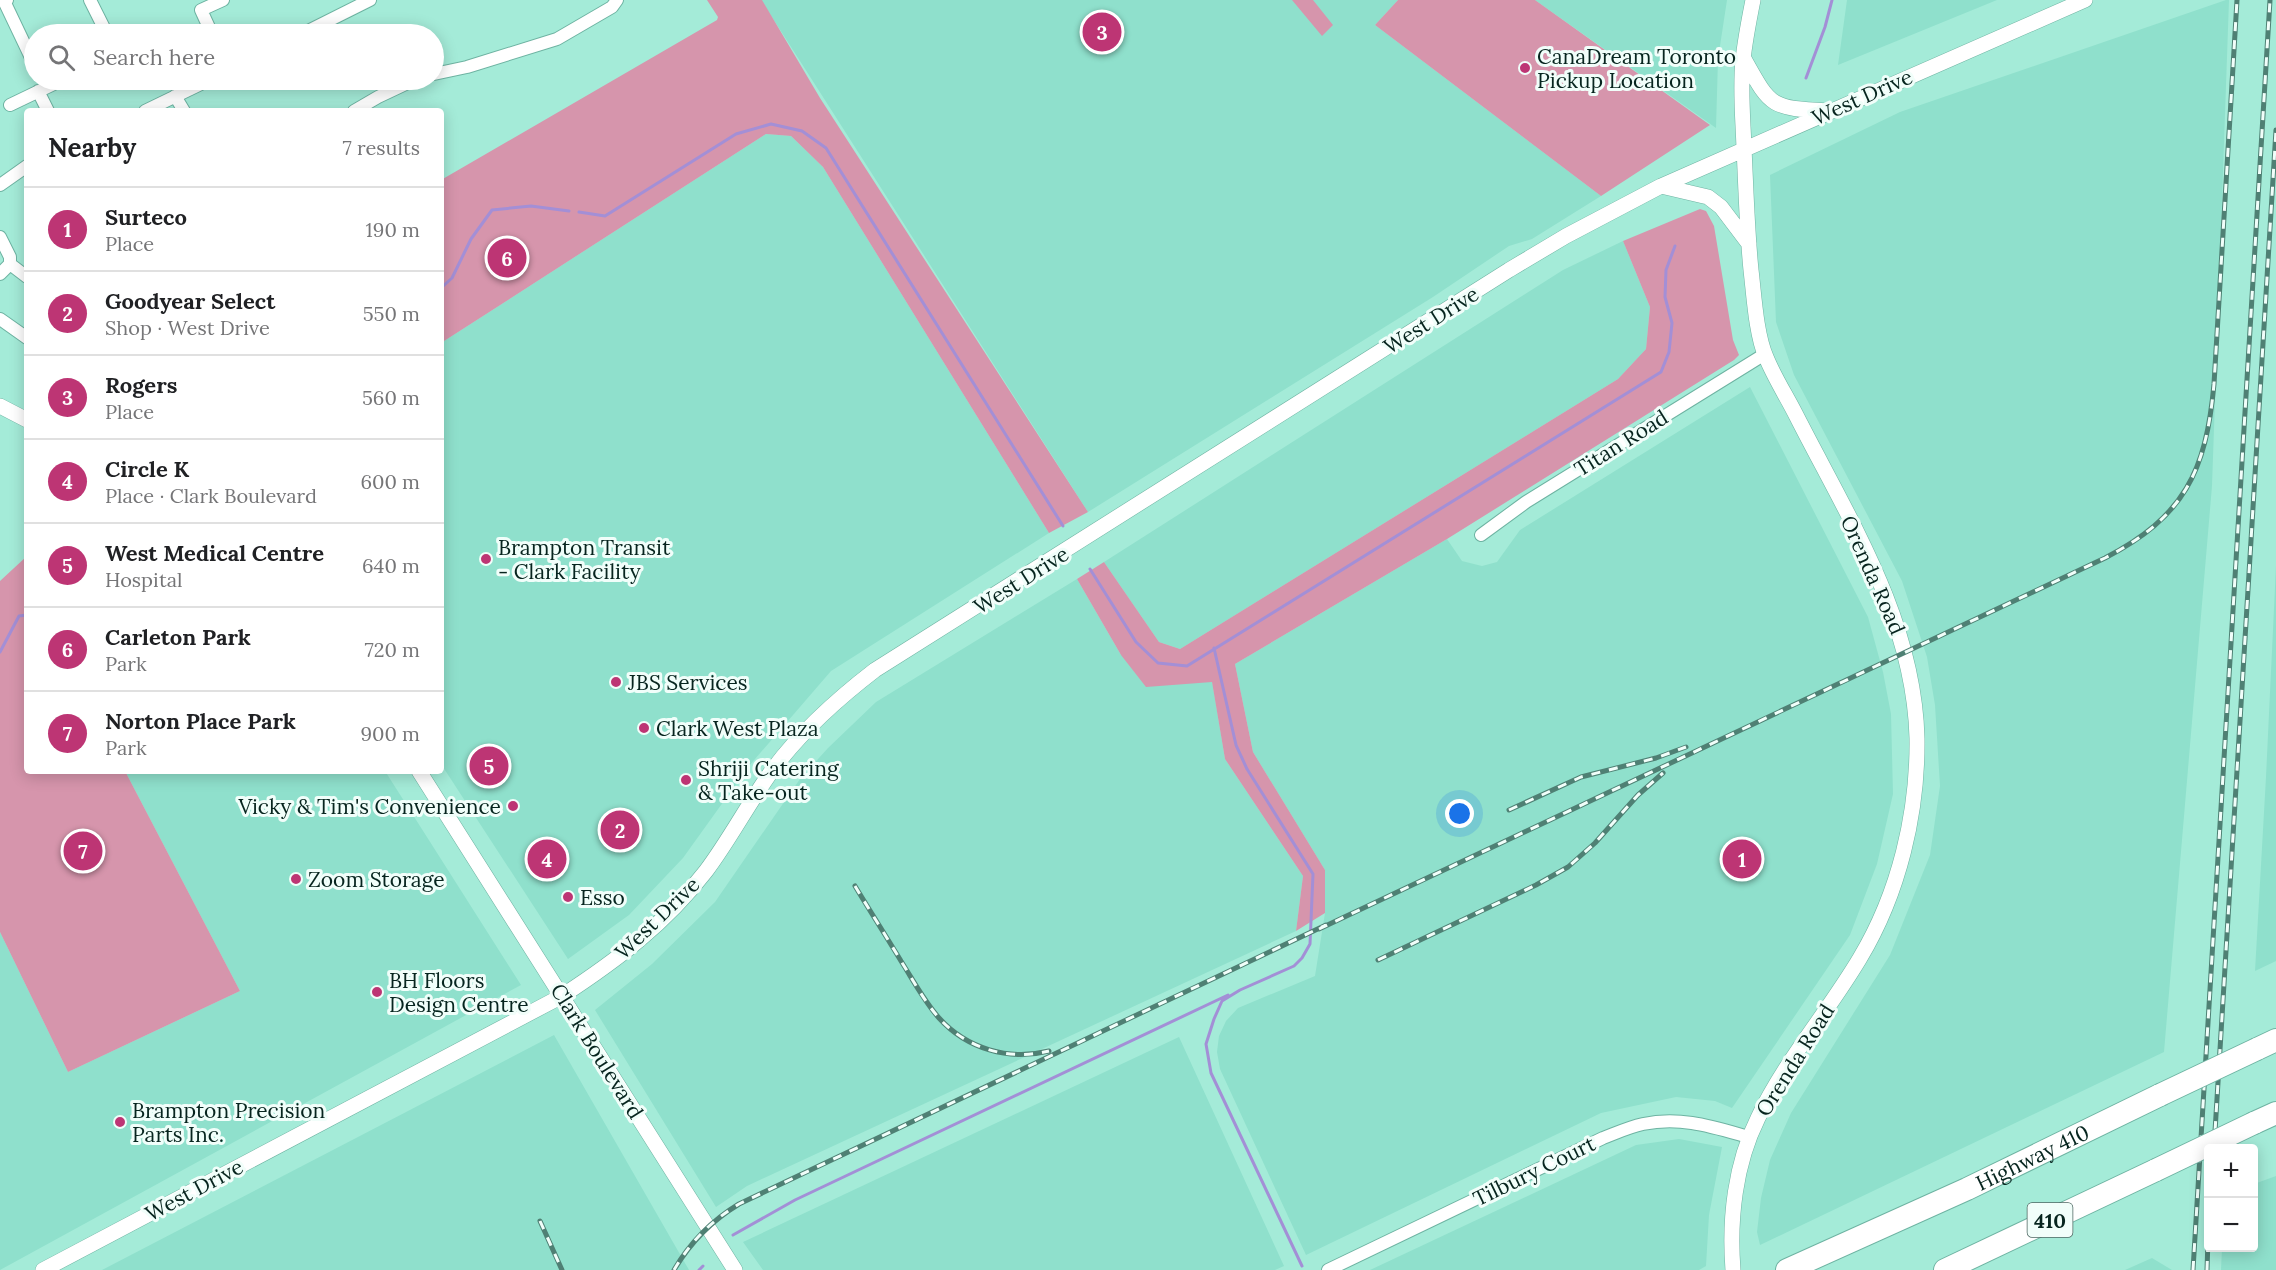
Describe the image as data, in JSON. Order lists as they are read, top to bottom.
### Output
{
  "streets": {
    "highway": ["Highway 410", "410"],
    "street": [
      "West Drive",
      "Titan Road",
      "Orenda Road",
      "Clark Boulevard",
      "Tilbury Court"
    ]
  },
  "crossings": [
    ["West Drive", "Orenda Road"],
    ["West Drive", "Clark Boulevard"],
    ["Titan Road", "Orenda Road"],
    ["Orenda Road", "Tilbury Court"]
  ],
  "places": [
    "CanaDream Toronto Pickup Location",
    "Brampton Transit - Clark Facility",
    "JBS Services",
    "Clark West Plaza",
    "Shriji Catering & Take-out",
    "Vicky & Tim's Convenience",
    "Zoom Storage",
    "Esso",
    "BH Floors Design Centre",
    "Brampton Precision Parts Inc."
  ],
  "page": {
    "pins": [
      "3",
      "6",
      "5",
      "2",
      "7",
      "1",
      "4"
    ],
    "search": "Search here",
    "heading": ["Nearby", "7 results"],
    "list": [
      {
        "mark": "1",
        "name": "Surteco",
        "note": "Place",
        "value": "190 m"
      },
      {
        "mark": "2",
        "name": "Goodyear Select",
        "note": "Shop · West Drive",
        "value": "550 m"
      },
      {
        "mark": "3",
        "name": "Rogers",
        "note": "Place",
        "value": "560 m"
      },
      {
        "mark": "4",
        "name": "Circle K",
        "note": "Place · Clark Boulevard",
        "value": "600 m"
      },
      {
        "mark": "5",
        "name": "West Medical Centre",
        "note": "Hospital",
        "value": "640 m"
      },
      {
        "mark": "6",
        "name": "Carleton Park",
        "note": "Park",
        "value": "720 m"
      },
      {
        "mark": "7",
        "name": "Norton Place Park",
        "note": "Park",
        "value": "900 m"
      }
    ],
    "map_buttons": ["+", "−"]
  }
}
